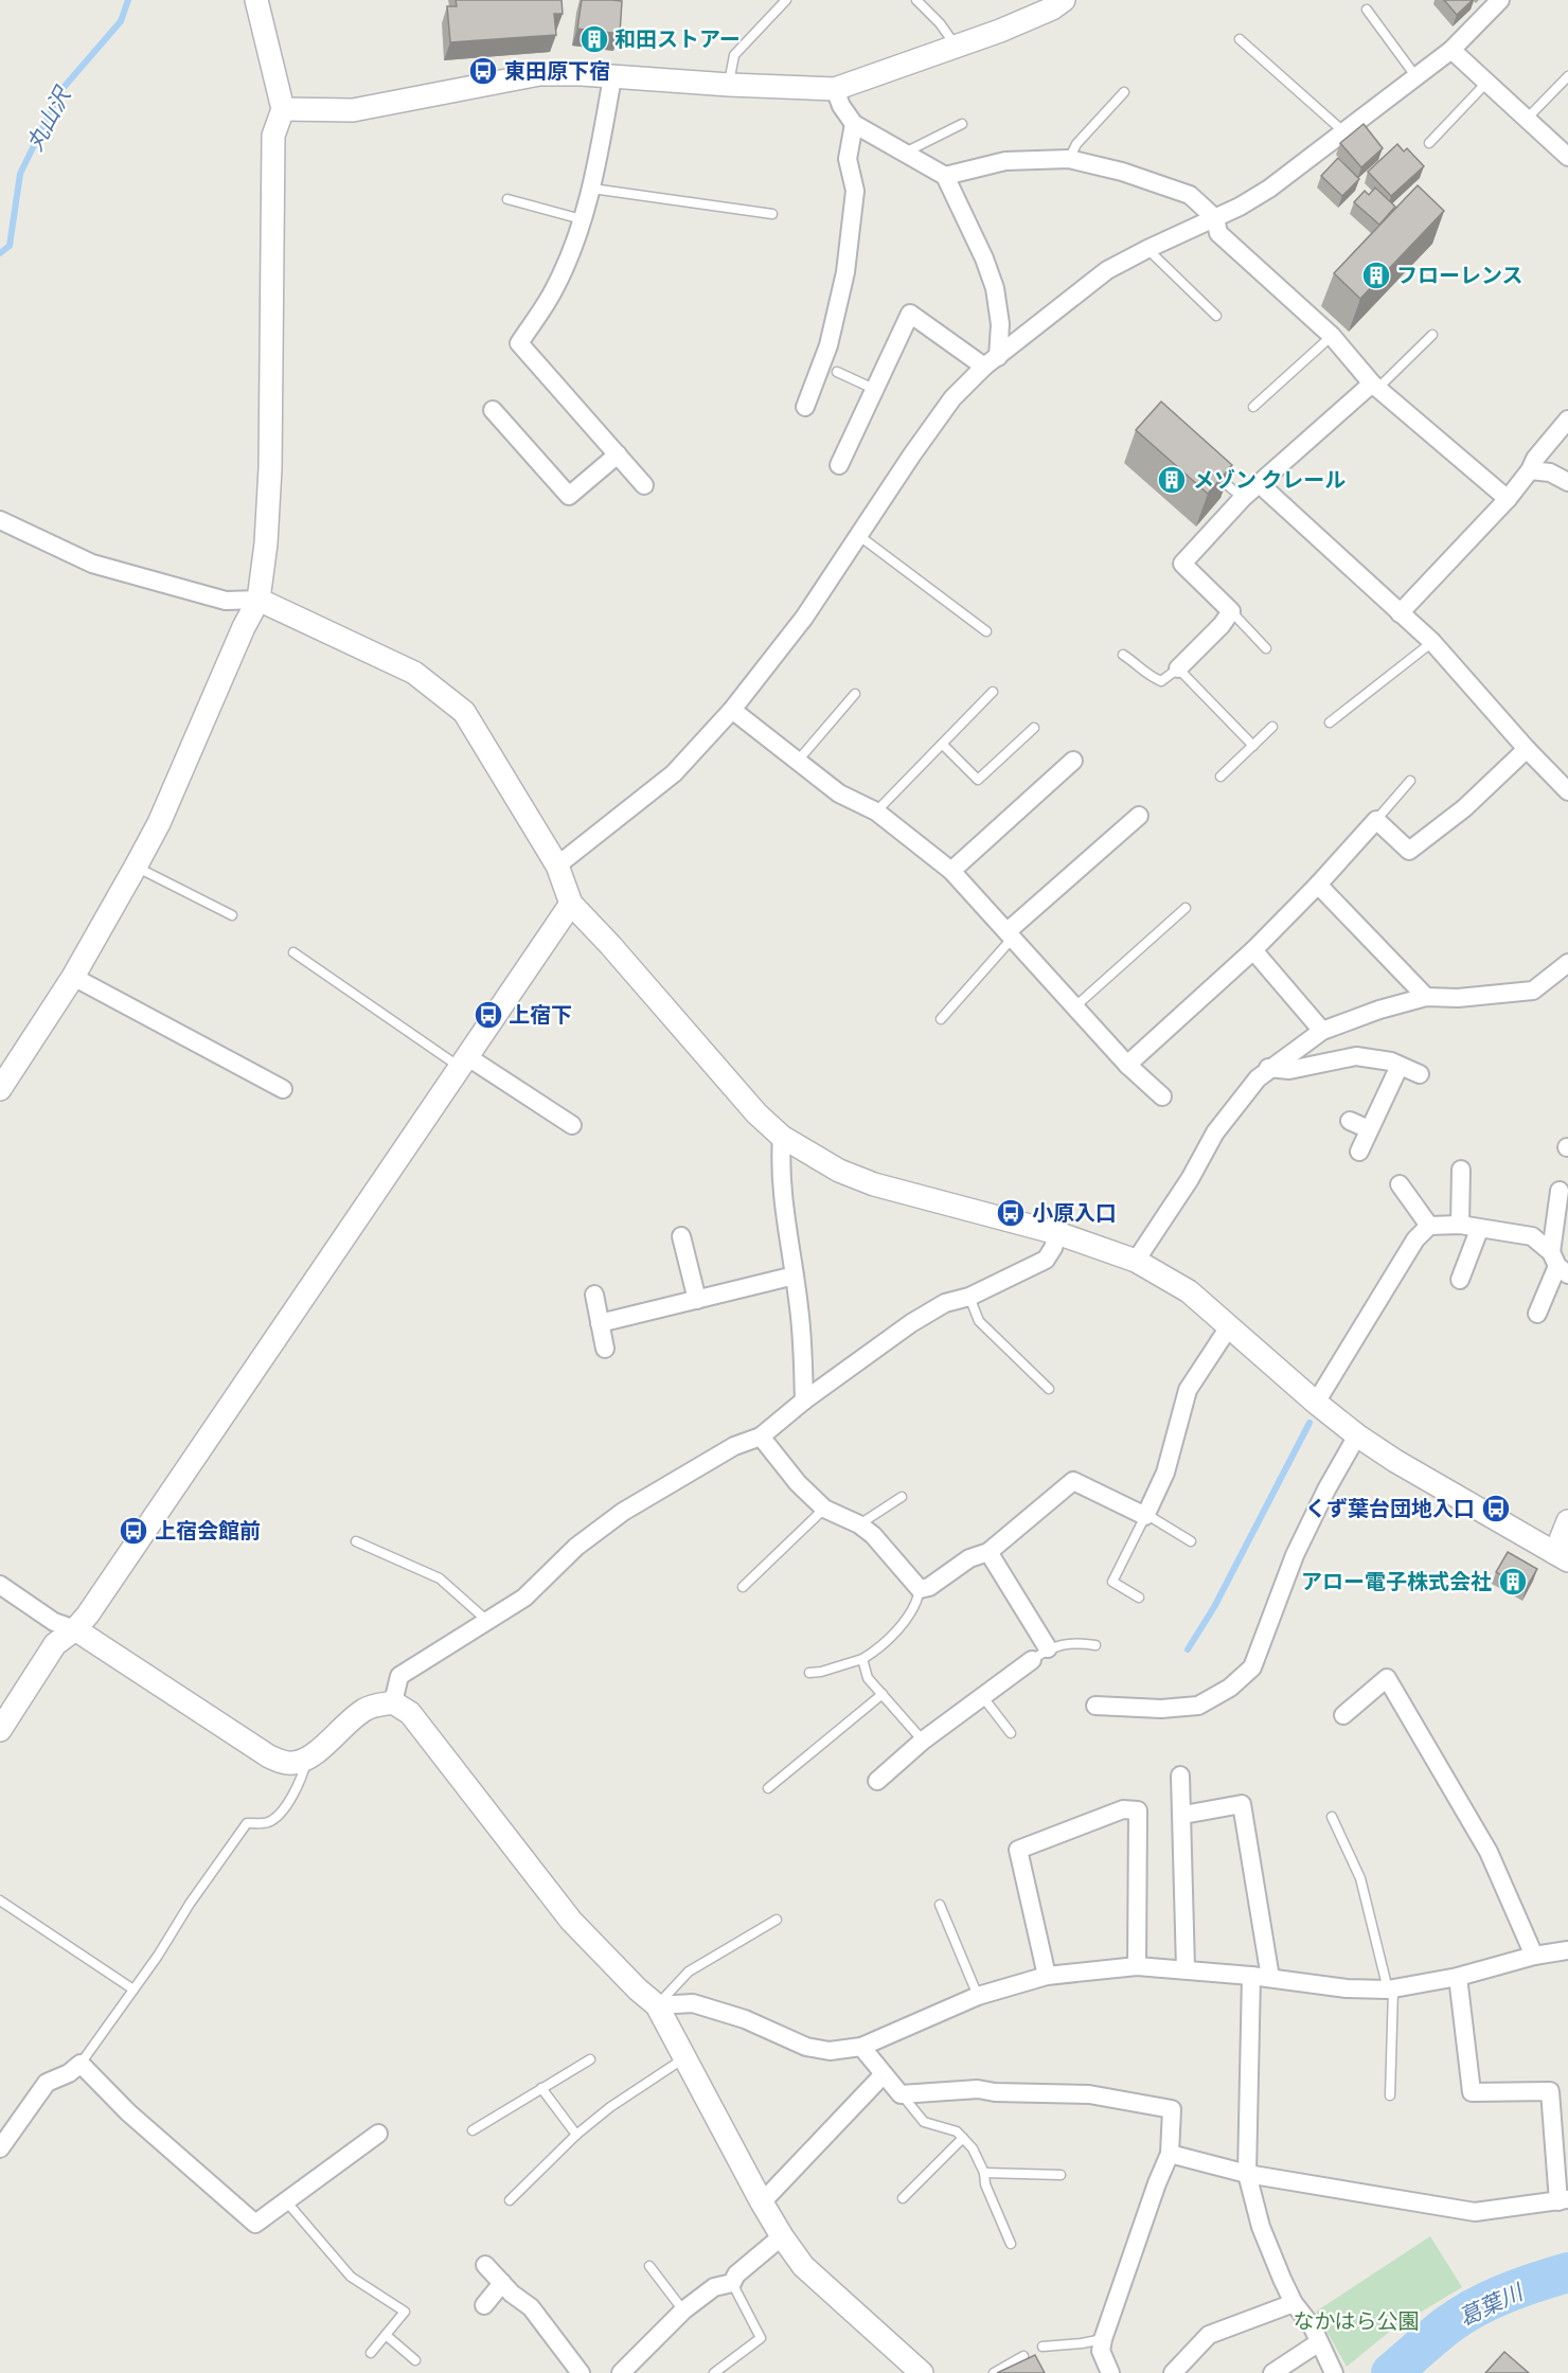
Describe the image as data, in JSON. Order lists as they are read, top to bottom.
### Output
{
  "water": ["丸山沢", "葛葉川"],
  "parks": ["なかはら公園"],
  "places": {
    "building": [
      "和田ストアー",
      "フローレンス",
      "メゾン クレール",
      "アロー電子株式会社"
    ],
    "bus stop": [
      "東田原下宿",
      "上宿下",
      "小原入口",
      "くず葉台団地入口",
      "上宿会館前"
    ]
  }
}
